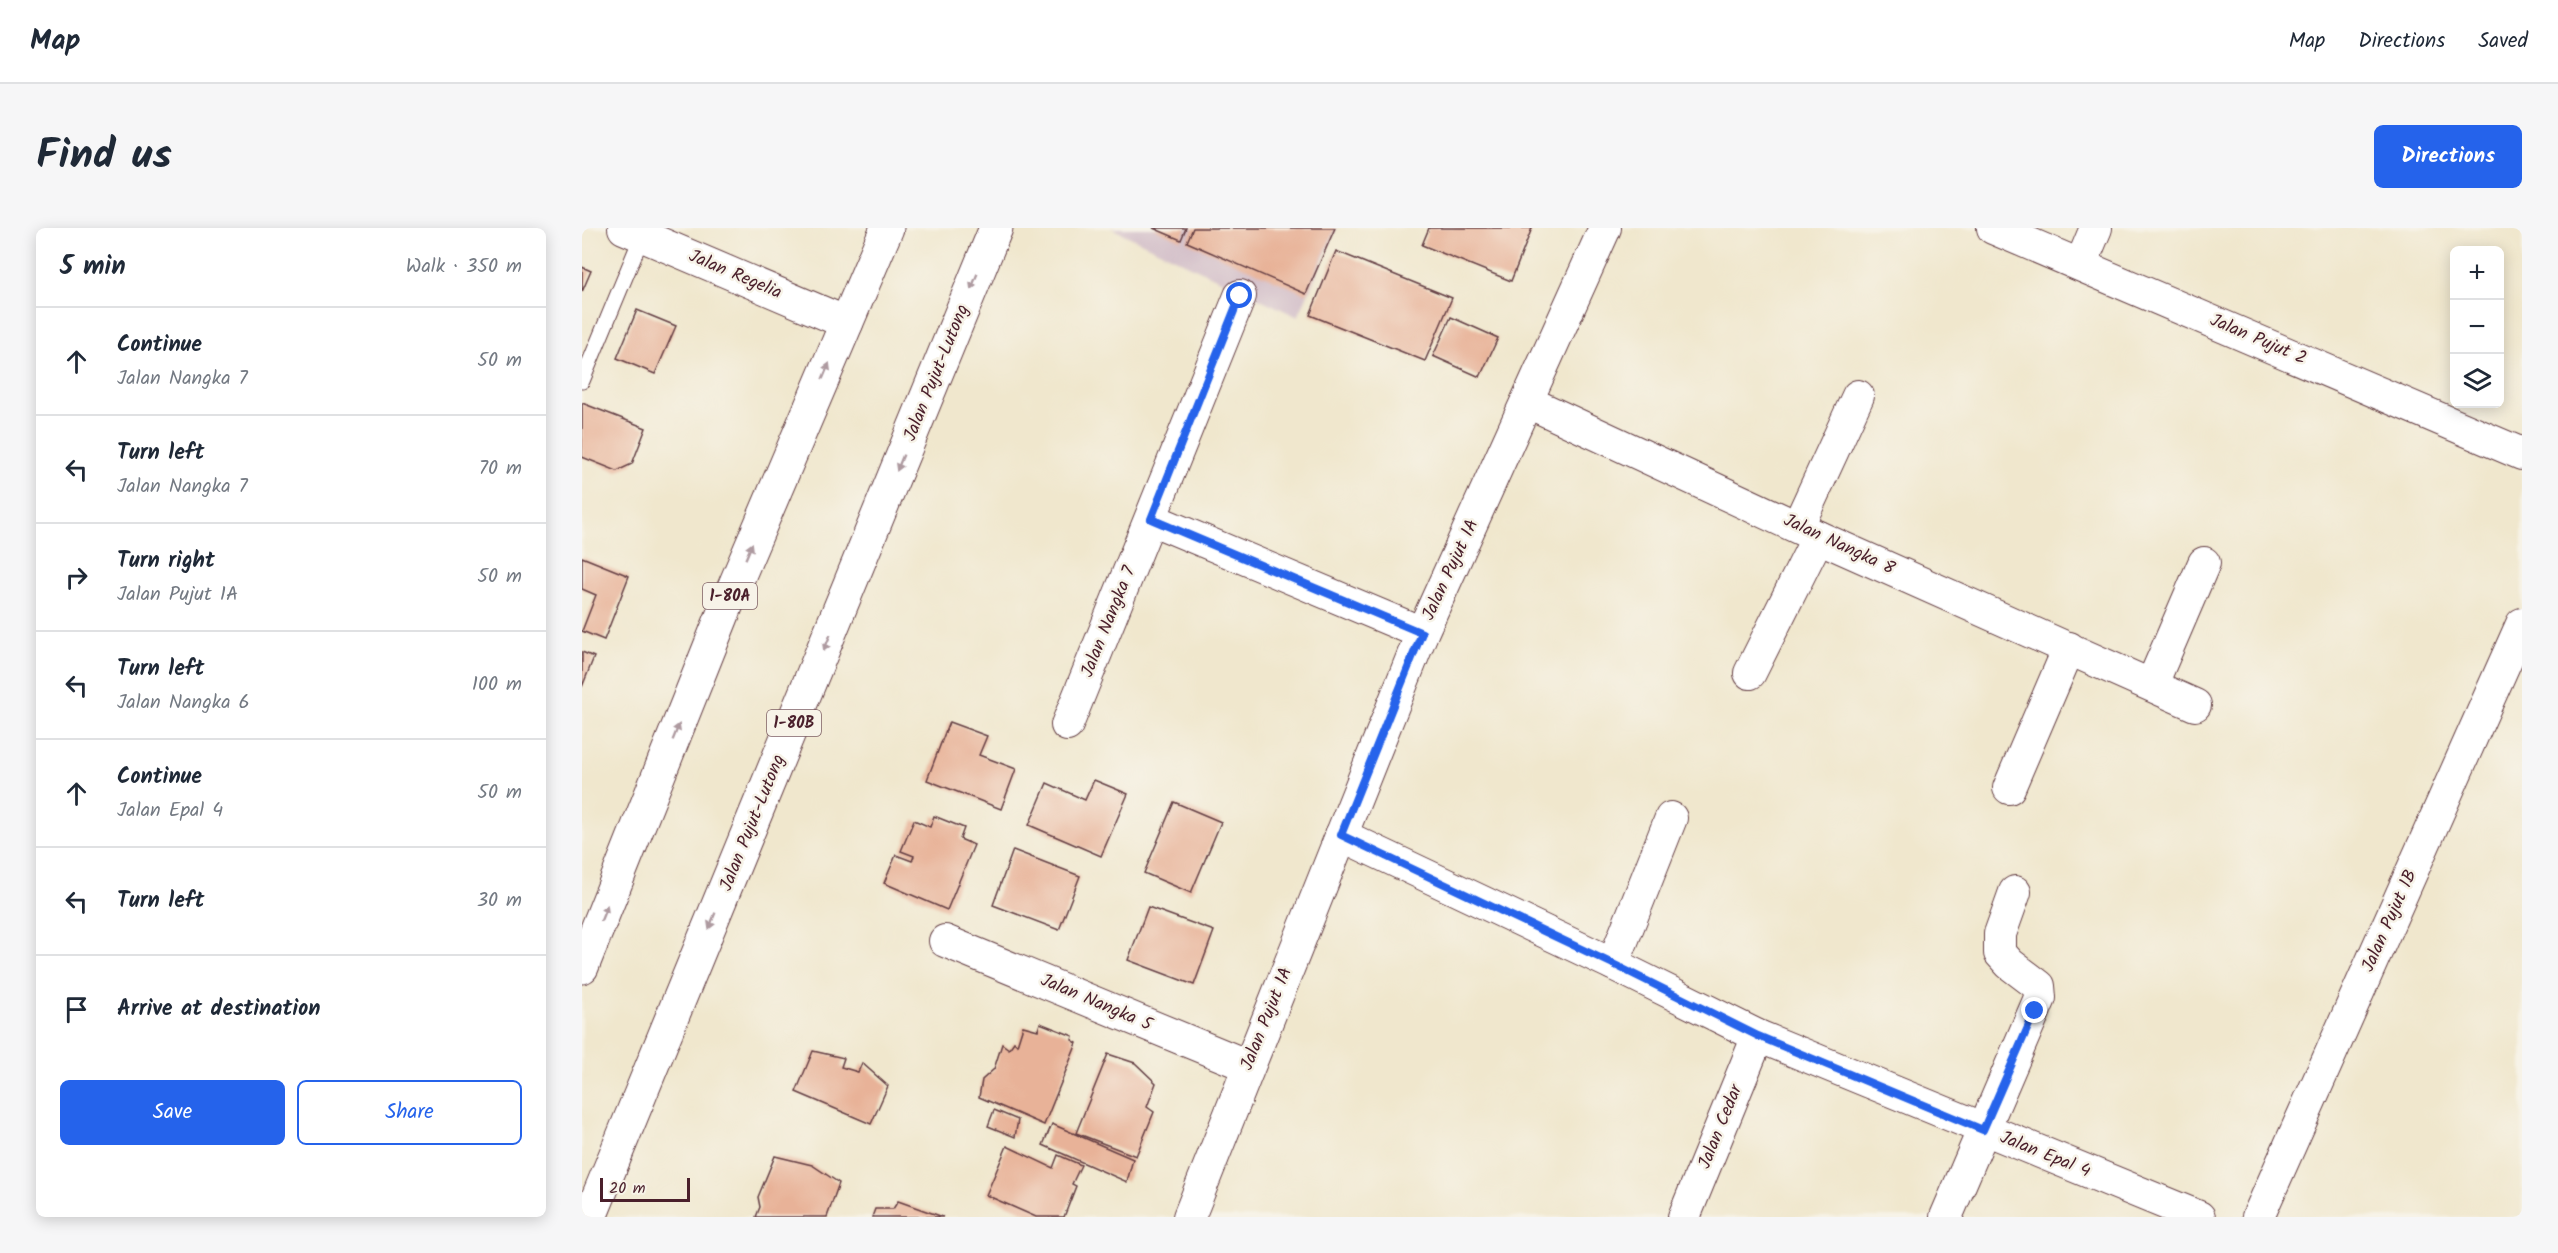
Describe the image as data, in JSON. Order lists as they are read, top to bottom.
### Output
{
  "streets": {
    "highway": ["Jalan Pujut-Lutong", "1-80A", "1-80B"],
    "street": [
      "Jalan Regelia",
      "Jalan Pujut 2",
      "Jalan Nangka 8",
      "Jalan Pujut 1A",
      "Jalan Nangka 7",
      "Jalan Pujut 1B",
      "Jalan Nangka 5",
      "Jalan Cedar",
      "Jalan Epal 4"
    ]
  },
  "crossings": [
    ["Jalan Regelia", "1-80A"],
    ["Jalan Nangka 8", "Jalan Pujut 1A"],
    ["Jalan Pujut 1A", "Jalan Nangka 5"],
    ["Jalan Pujut 1A", "Jalan Epal 4"],
    ["Jalan Cedar", "Jalan Epal 4"]
  ],
  "scale_bar": "20 m",
  "page": {
    "header": "Map",
    "nav": ["Map", "Directions", "Saved"],
    "title": "Find us",
    "buttons": [
      "Directions",
      ["Save", "Share"]
    ],
    "heading": ["5 min", "Walk · 350 m"],
    "map_buttons": ["+", "−"],
    "list": [
      ["Continue", "Jalan Nangka 7", "50 m"],
      ["Turn left", "Jalan Nangka 7", "70 m"],
      ["Turn right", "Jalan Pujut 1A", "50 m"],
      ["Turn left", "Jalan Nangka 6", "100 m"],
      ["Continue", "Jalan Epal 4", "50 m"],
      ["Turn left", "30 m"],
      "Arrive at destination"
    ],
    "scale": "20 m"
  }
}
